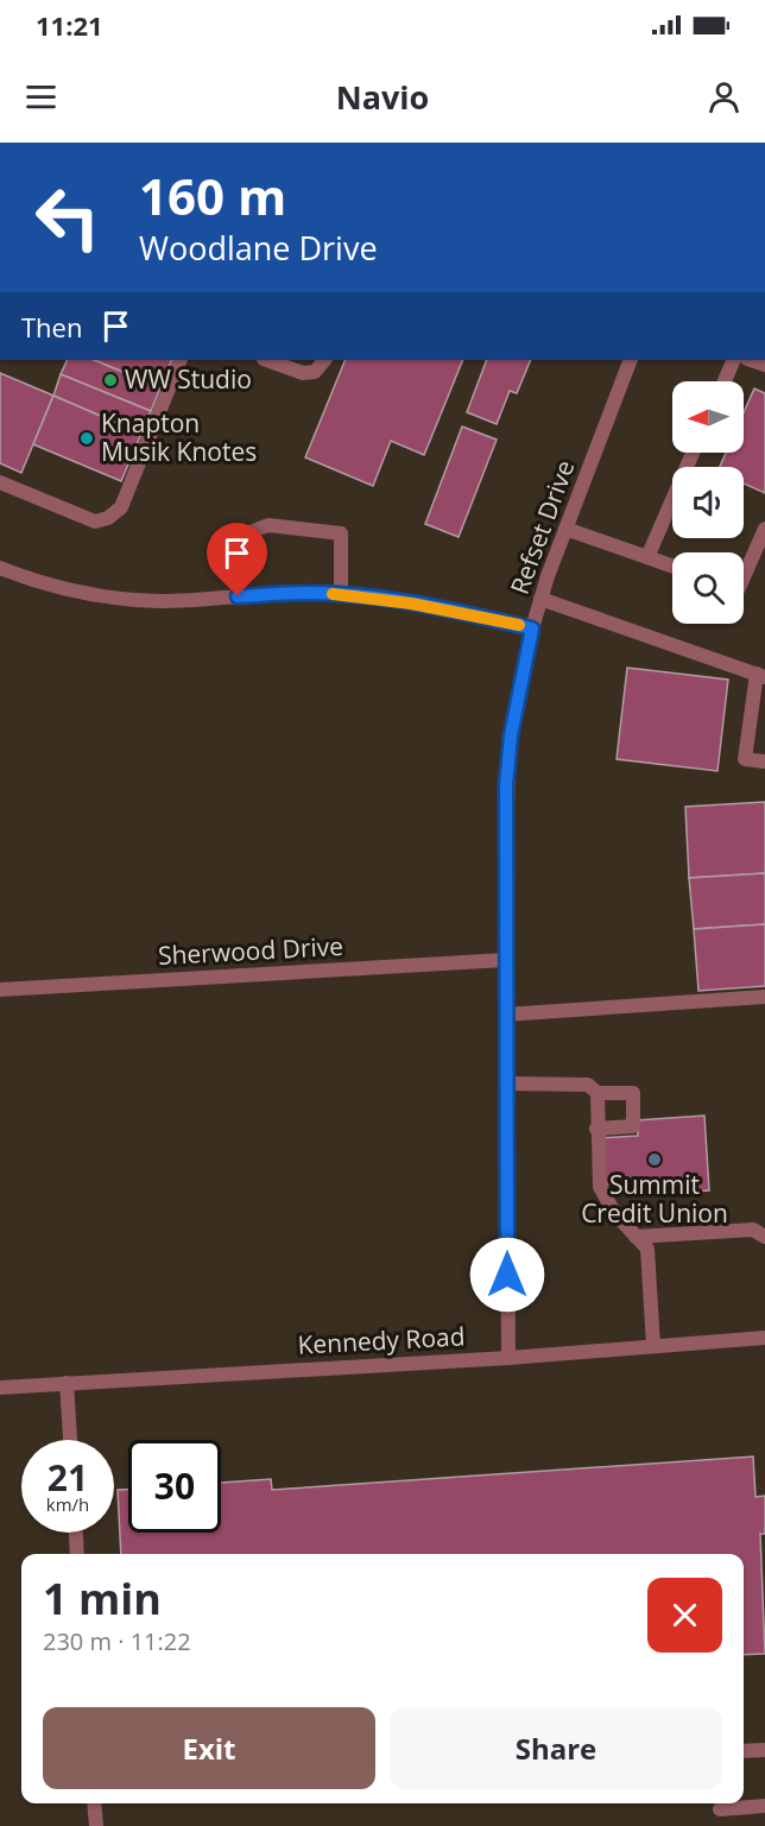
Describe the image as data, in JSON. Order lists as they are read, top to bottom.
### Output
{
  "streets": {
    "street": ["Refset Drive", "Sherwood Drive", "Kennedy Road"]
  },
  "crossings": [
    ["Refset Drive", "Sherwood Drive"],
    ["Refset Drive", "Kennedy Road"]
  ],
  "places": ["WW Studio", "Knapton Musik Knotes", "Summit Credit Union"],
  "north": "left",
  "page": {
    "status": "11:21",
    "header": "Navio",
    "turn": ["160 m", "Woodlane Drive"],
    "then": "Then",
    "speed": "21 km/h",
    "limit": "30",
    "heading": ["1 min", "230 m · 11:22"],
    "buttons": ["Exit", "Share"]
  }
}
